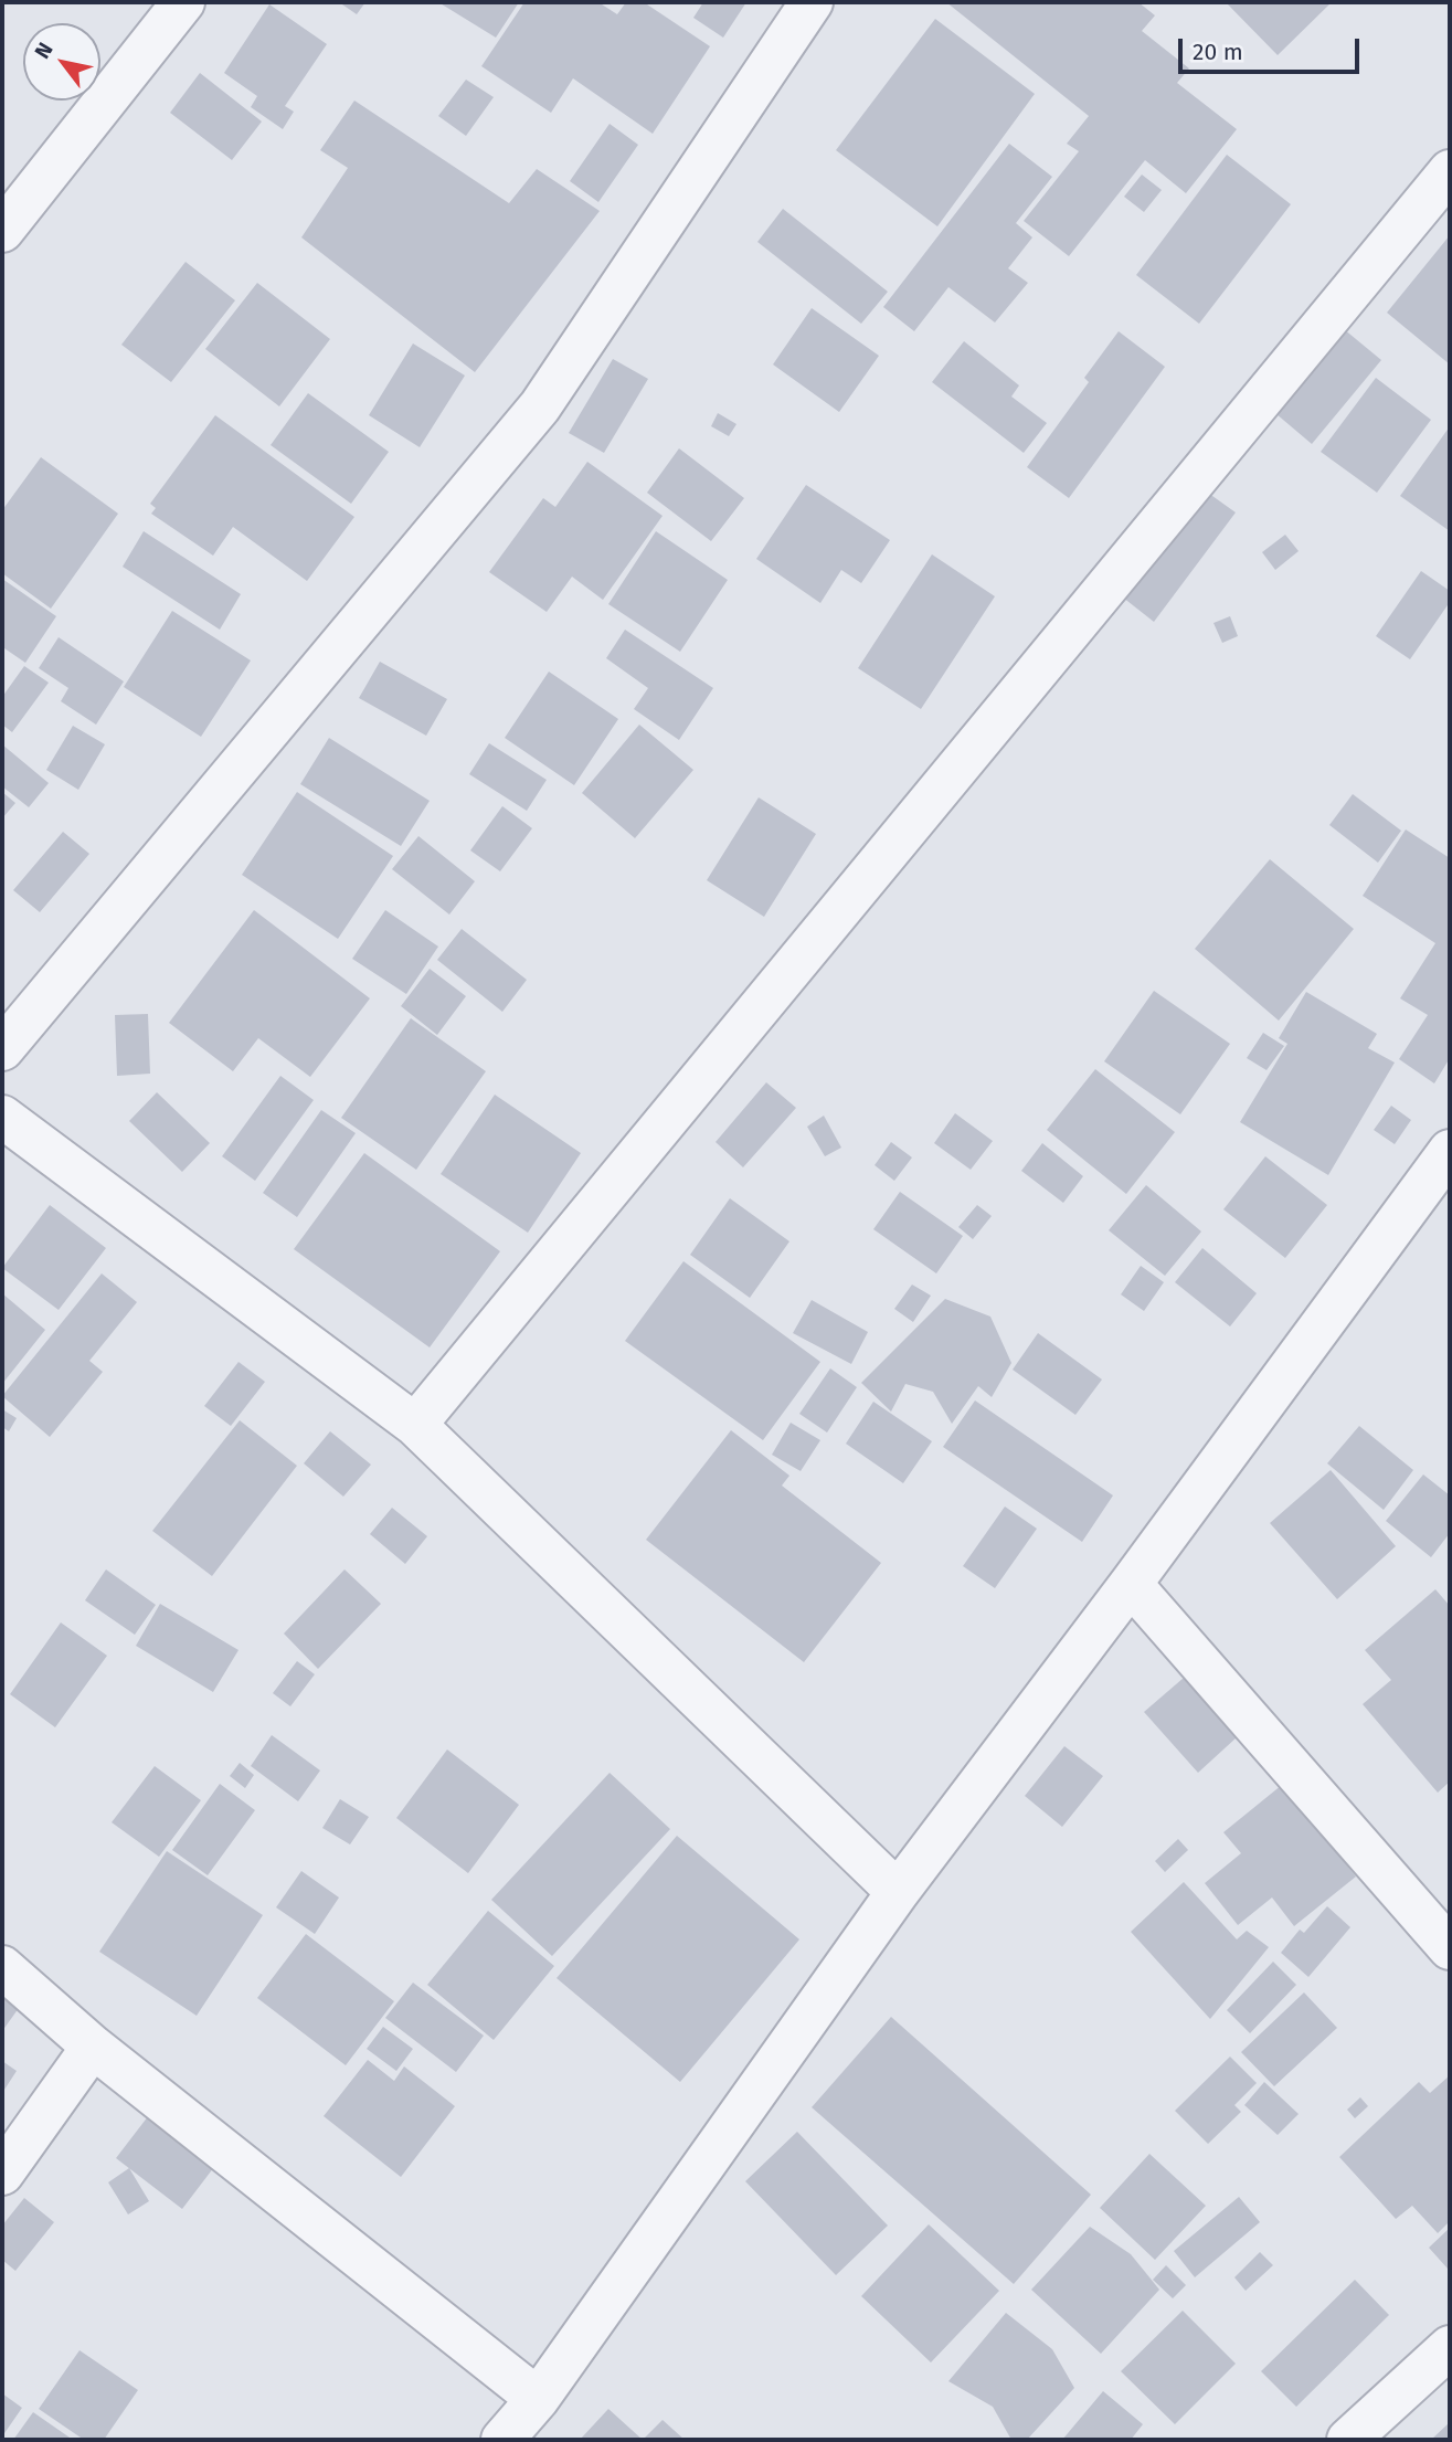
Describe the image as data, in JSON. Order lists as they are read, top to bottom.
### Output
{
  "scale_bar": "20 m",
  "north": "top left"
}
